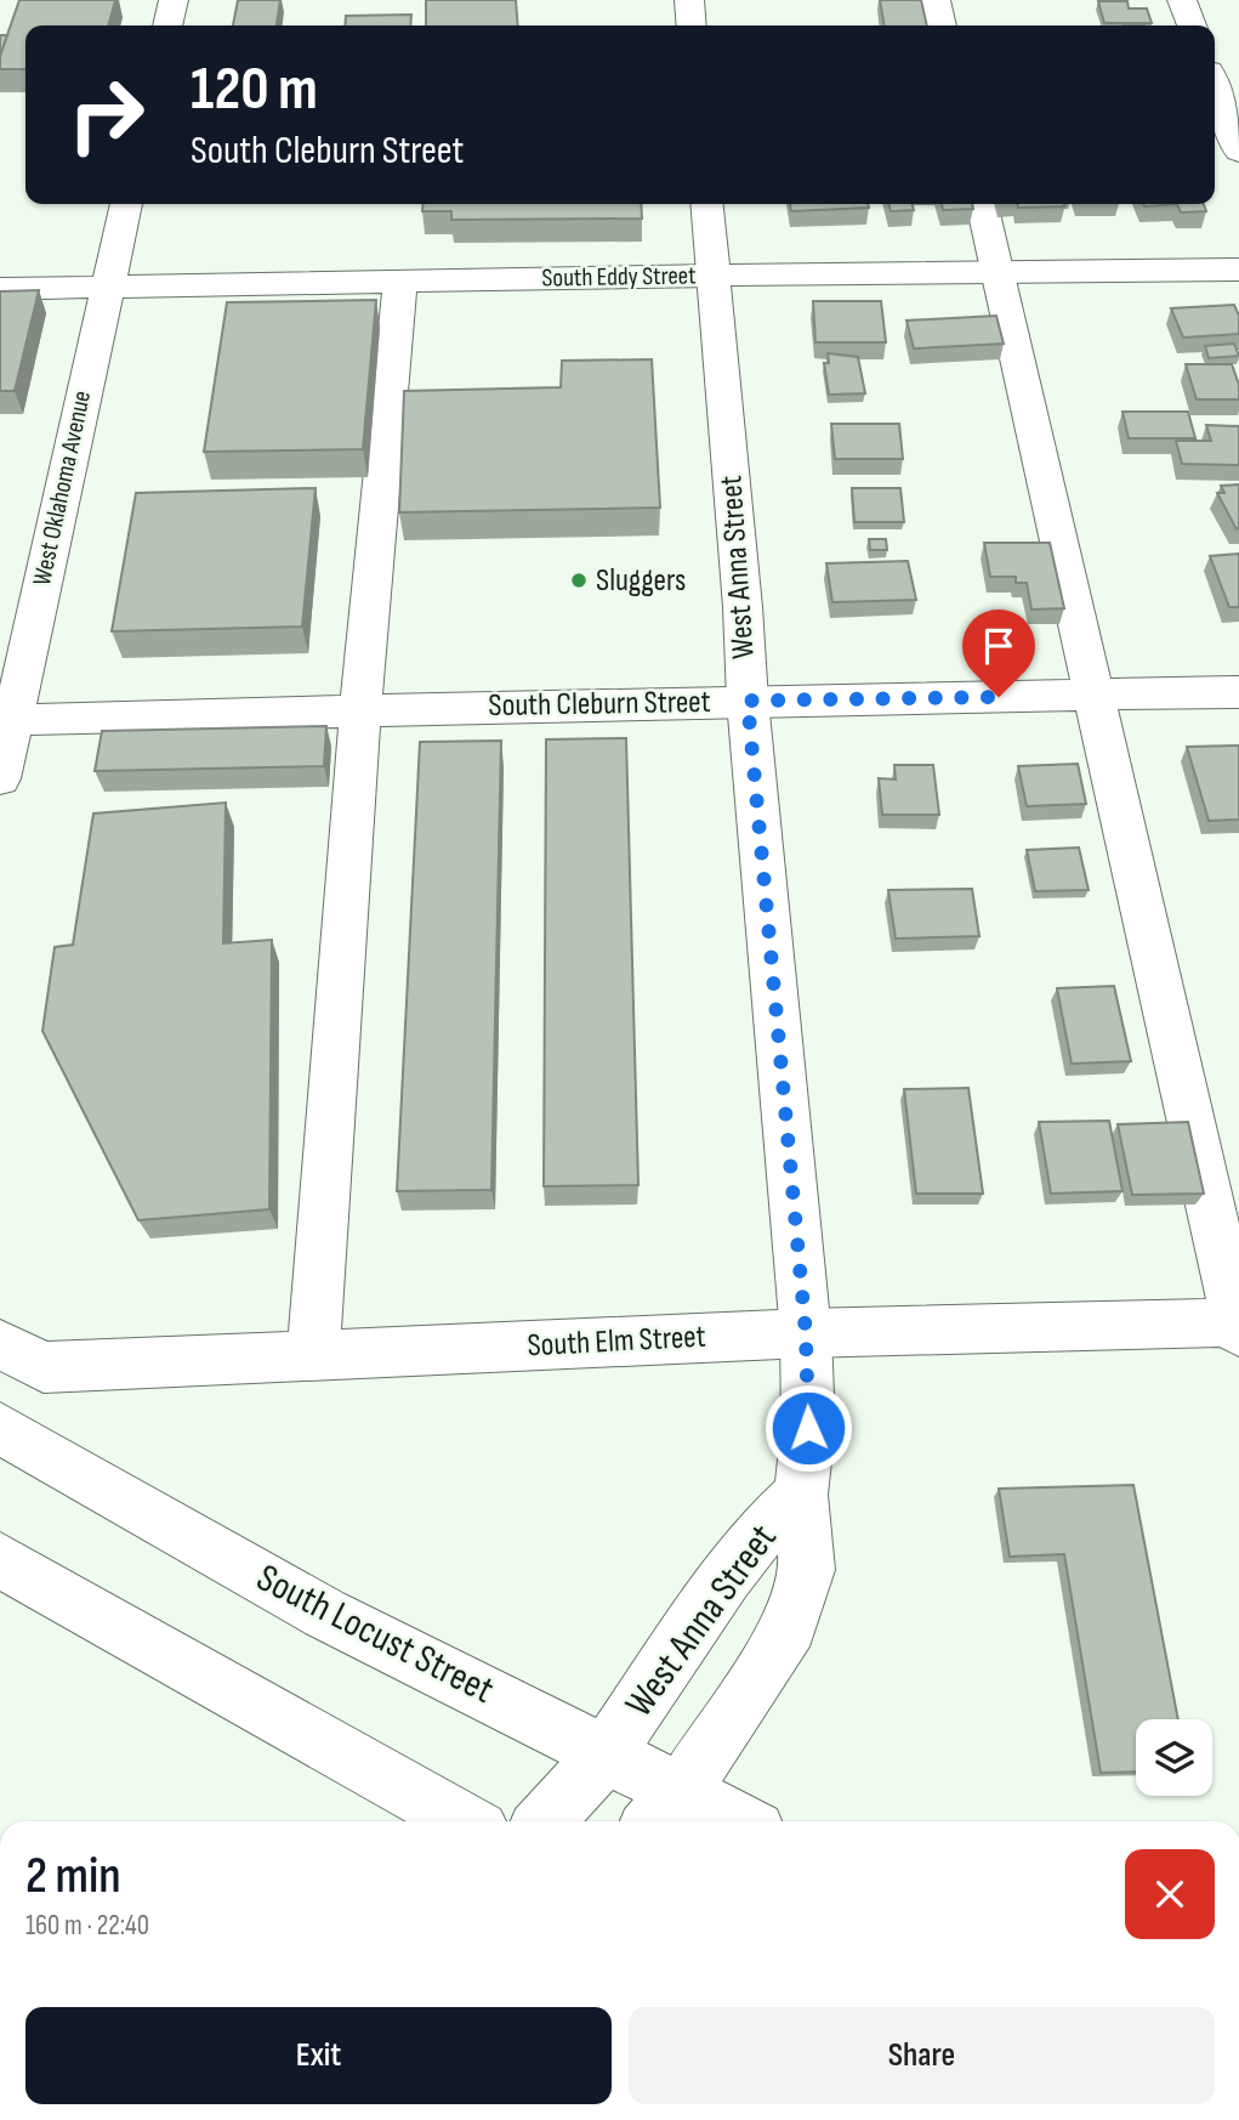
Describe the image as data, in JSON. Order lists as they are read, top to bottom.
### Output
{
  "streets": {
    "street": [
      "South Eddy Street",
      "West Oklahoma Avenue",
      "West Anna Street",
      "South Cleburn Street",
      "South Elm Street",
      "South Locust Street"
    ]
  },
  "crossings": [
    ["South Eddy Street", "West Oklahoma Avenue"],
    ["South Eddy Street", "West Anna Street"],
    ["West Oklahoma Avenue", "South Cleburn Street"],
    ["West Anna Street", "South Cleburn Street"],
    ["West Anna Street", "South Elm Street"],
    ["West Anna Street", "South Locust Street"]
  ],
  "places": ["Sluggers"],
  "page": {
    "turn": ["120 m", "South Cleburn Street"],
    "heading": ["2 min", "160 m · 22:40"],
    "buttons": ["Exit", "Share"]
  }
}
